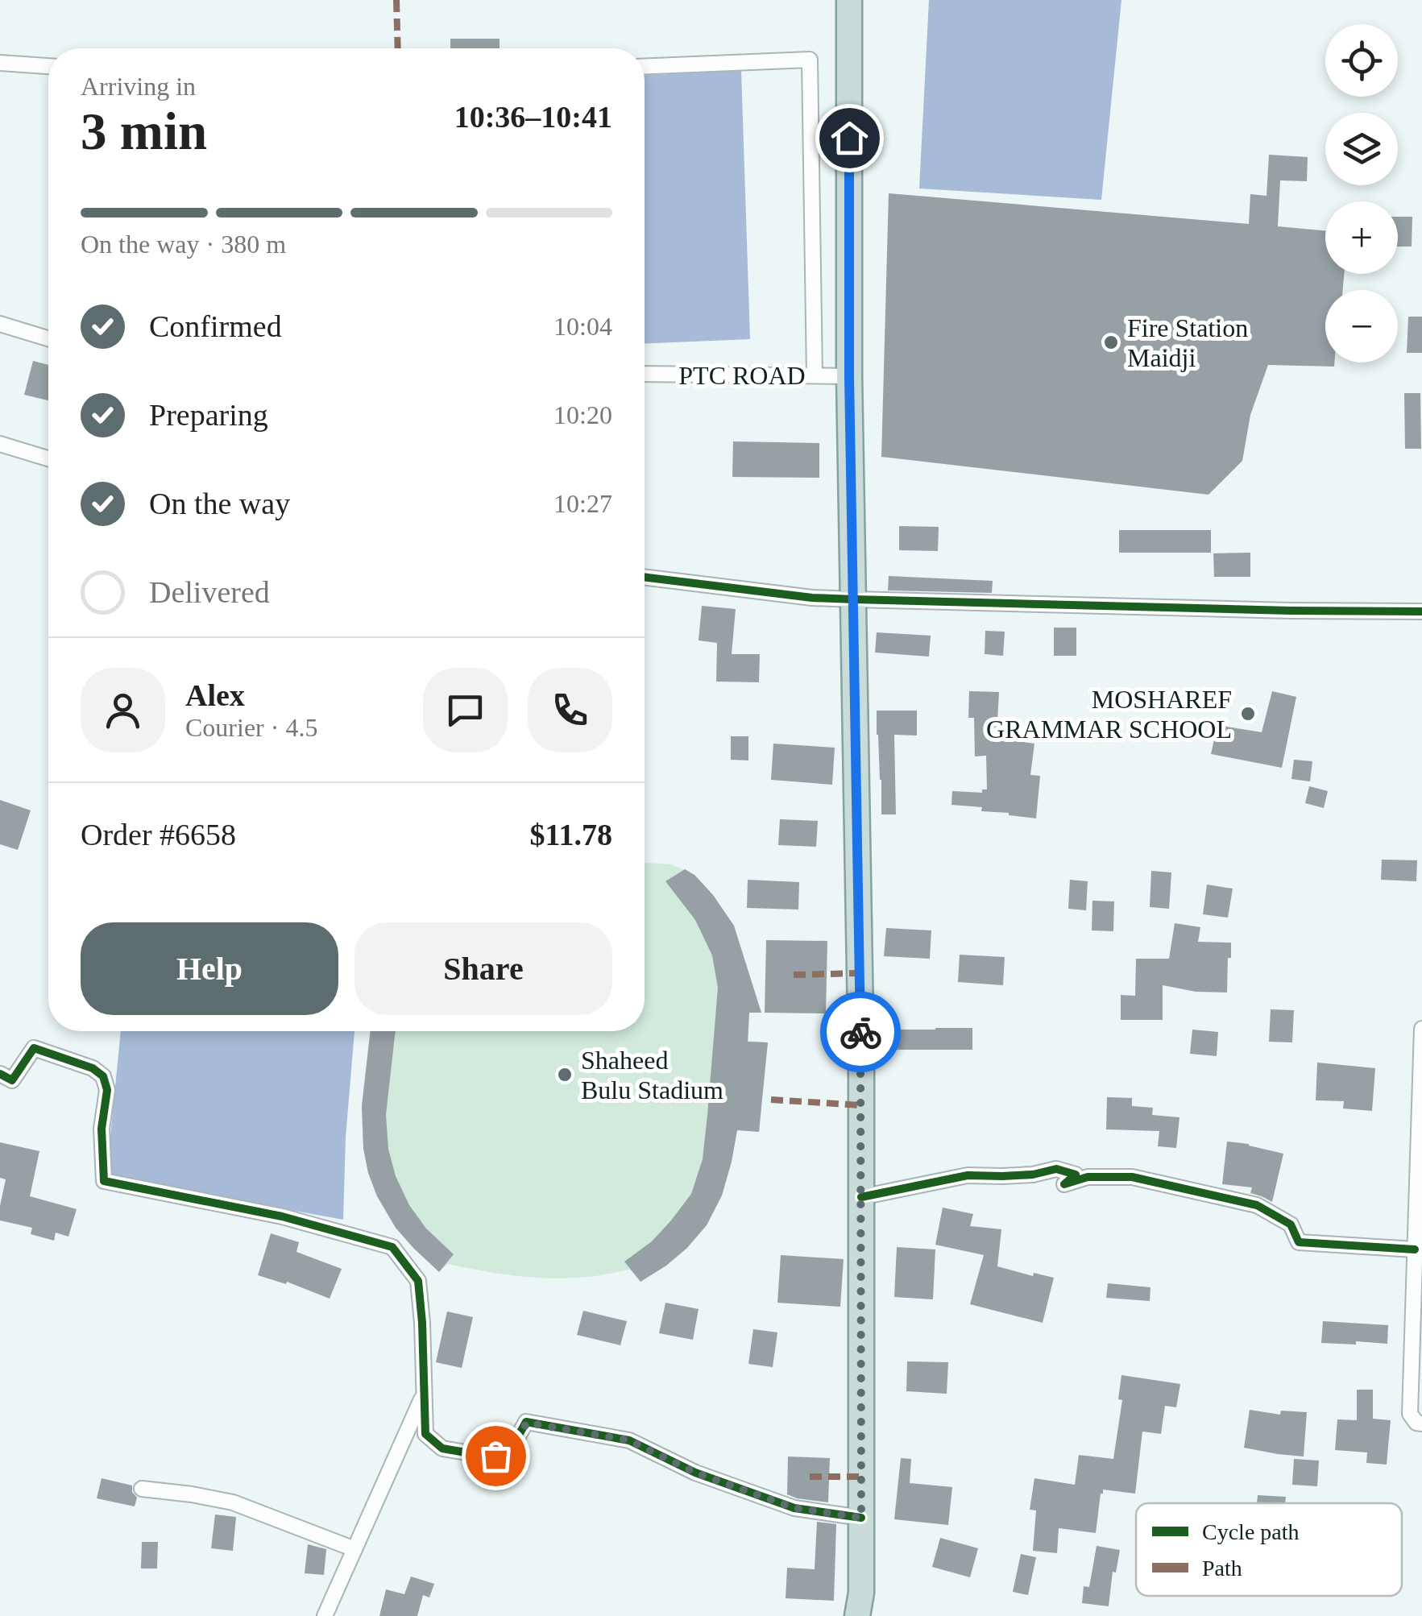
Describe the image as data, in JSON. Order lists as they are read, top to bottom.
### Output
{
  "streets": {
    "street": ["PTC ROAD"]
  },
  "places": ["Fire Station Maidji", "MOSHAREF GRAMMAR SCHOOL", "Shaheed Bulu Stadium"],
  "legend": ["Cycle path", "Path"],
  "page": {
    "map_buttons": ["+", "−"],
    "heading": ["3 min", "Arriving in", "10:36–10:41"],
    "panel": [
      "Alex",
      "Courier · 4.5",
      "Order #6658",
      "$11.78"
    ],
    "bar": "On the way · 380 m",
    "list": [
      ["Confirmed", "10:04"],
      ["Preparing", "10:20"],
      ["On the way", "10:27"],
      "Delivered"
    ],
    "buttons": ["Help", "Share"]
  }
}
